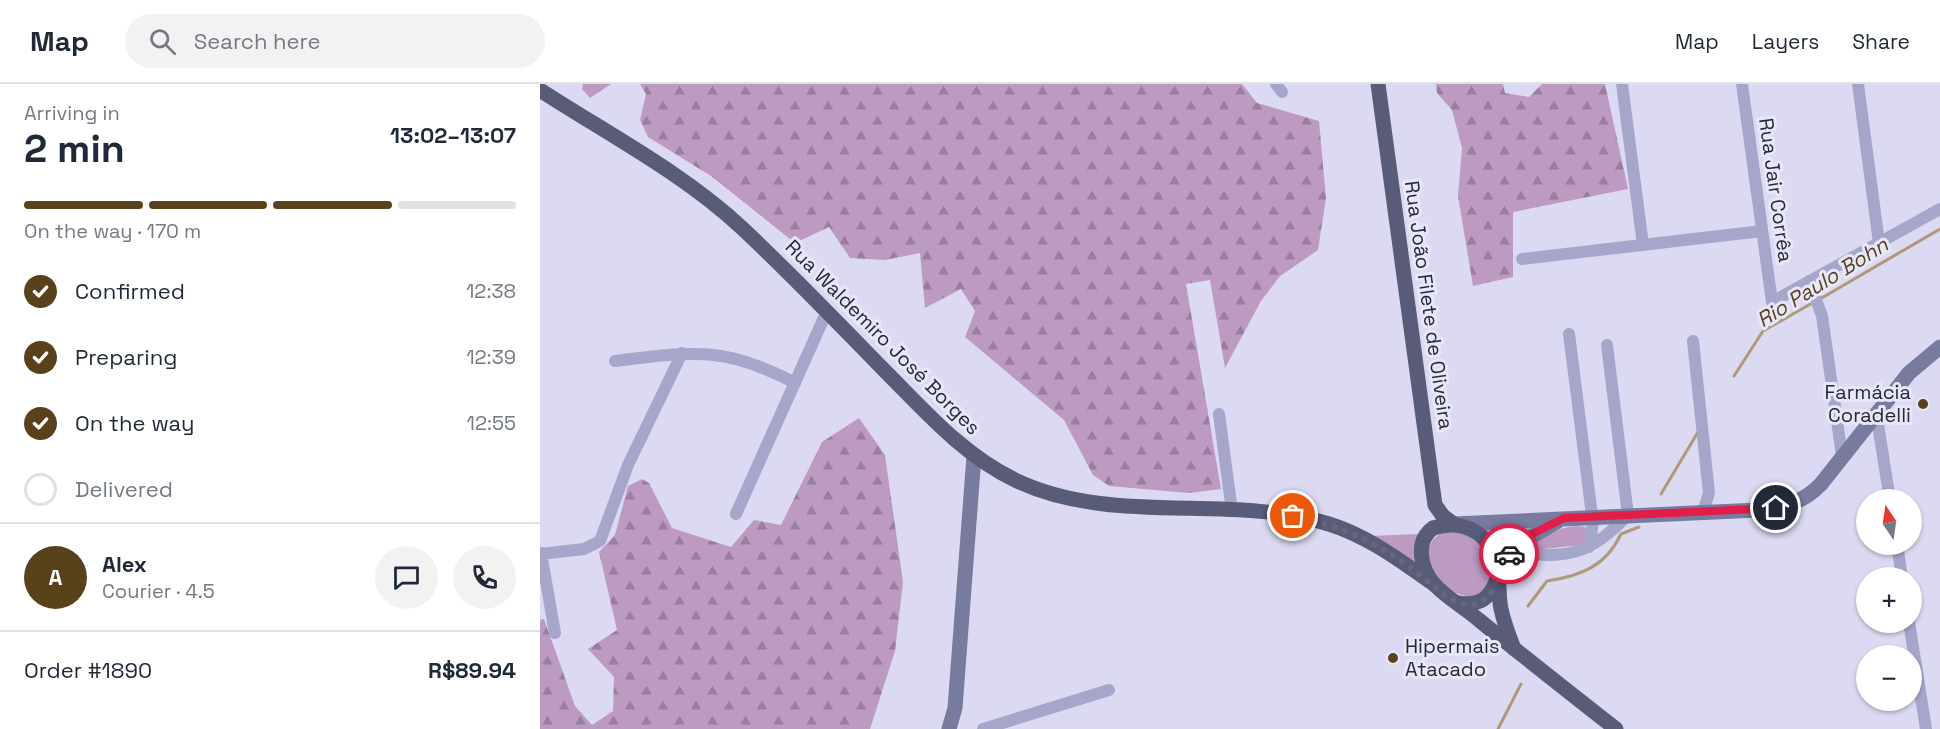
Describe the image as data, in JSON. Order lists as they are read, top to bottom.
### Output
{
  "streets": {
    "main road": ["Rua João Filete de Oliveira", "Rua Waldemiro José Borges"],
    "street": ["Rua Jair Corrêa"]
  },
  "crossings": [
    ["Rua João Filete de Oliveira", "Rua Waldemiro José Borges"]
  ],
  "water": ["Rio Paulo Bohn"],
  "places": ["Farmácia Coradelli", "Hipermais Atacado"],
  "north": "top",
  "page": {
    "header": "Map",
    "search": "Search here",
    "nav": ["Map", "Layers", "Share"],
    "heading": ["2 min", "Arriving in", "13:02–13:07"],
    "panel": [
      "Alex",
      "Courier · 4.5",
      "Order #1890",
      "R$89.94"
    ],
    "bar": "On the way · 170 m",
    "list": [
      ["Confirmed", "12:38"],
      ["Preparing", "12:39"],
      ["On the way", "12:55"],
      "Delivered"
    ],
    "map_buttons": ["+", "−"],
    "round": "A"
  }
}
